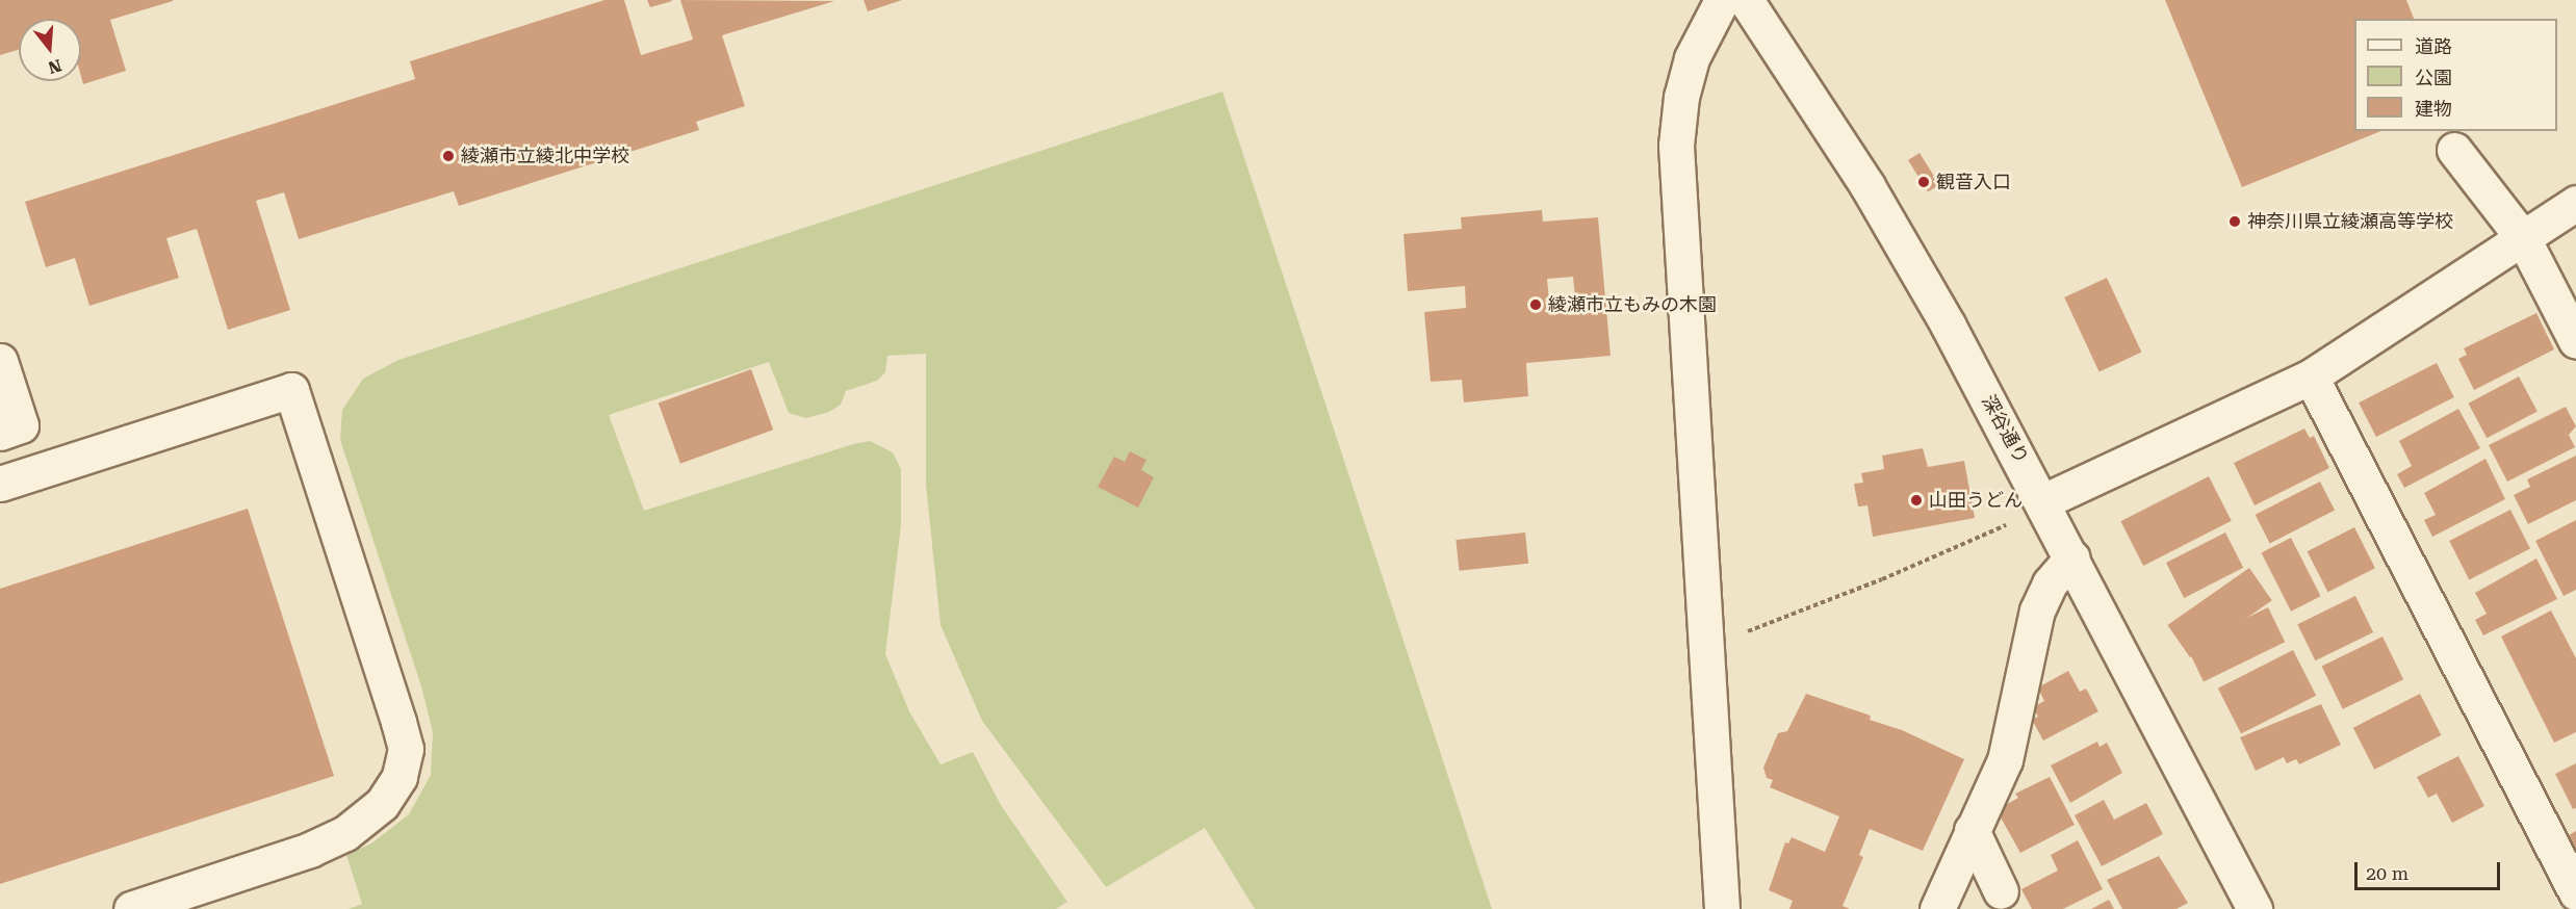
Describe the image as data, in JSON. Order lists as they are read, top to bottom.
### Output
{
  "streets": {
    "street": ["深谷通り"]
  },
  "places": [
    "綾瀬市立綾北中学校",
    "観音入口",
    "神奈川県立綾瀬高等学校",
    "綾瀬市立もみの木園",
    "山田うどん"
  ],
  "legend": ["道路", "公園", "建物"],
  "scale_bar": "20 m",
  "north": "bottom"
}
